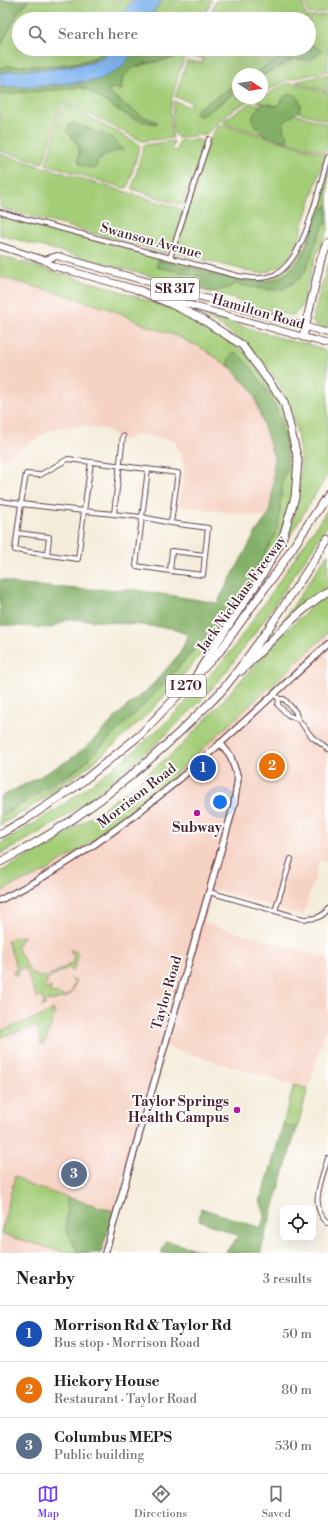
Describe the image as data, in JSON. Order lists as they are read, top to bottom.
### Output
{
  "streets": {
    "highway": ["Jack Nicklaus Freeway", "I 270"],
    "main road": [
      "SR 317",
      "Hamilton Road",
      "Morrison Road",
      "Taylor Road"
    ],
    "street": ["Swanson Avenue"]
  },
  "crossings": [
    ["Morrison Road", "Taylor Road"]
  ],
  "places": ["Subway", "Taylor Springs Health Campus"],
  "north": "right",
  "page": {
    "search": "Search here",
    "pins": ["2", "1", "3"],
    "heading": ["Nearby", "3 results"],
    "list": [
      {
        "mark": "1",
        "name": "Morrison Rd & Taylor Rd",
        "note": "Bus stop · Morrison Road",
        "value": "50 m"
      },
      {
        "mark": "2",
        "name": "Hickory House",
        "note": "Restaurant · Taylor Road",
        "value": "80 m"
      },
      {
        "mark": "3",
        "name": "Columbus MEPS",
        "note": "Public building",
        "value": "530 m"
      }
    ],
    "nav": ["Map", "Directions", "Saved"]
  }
}
